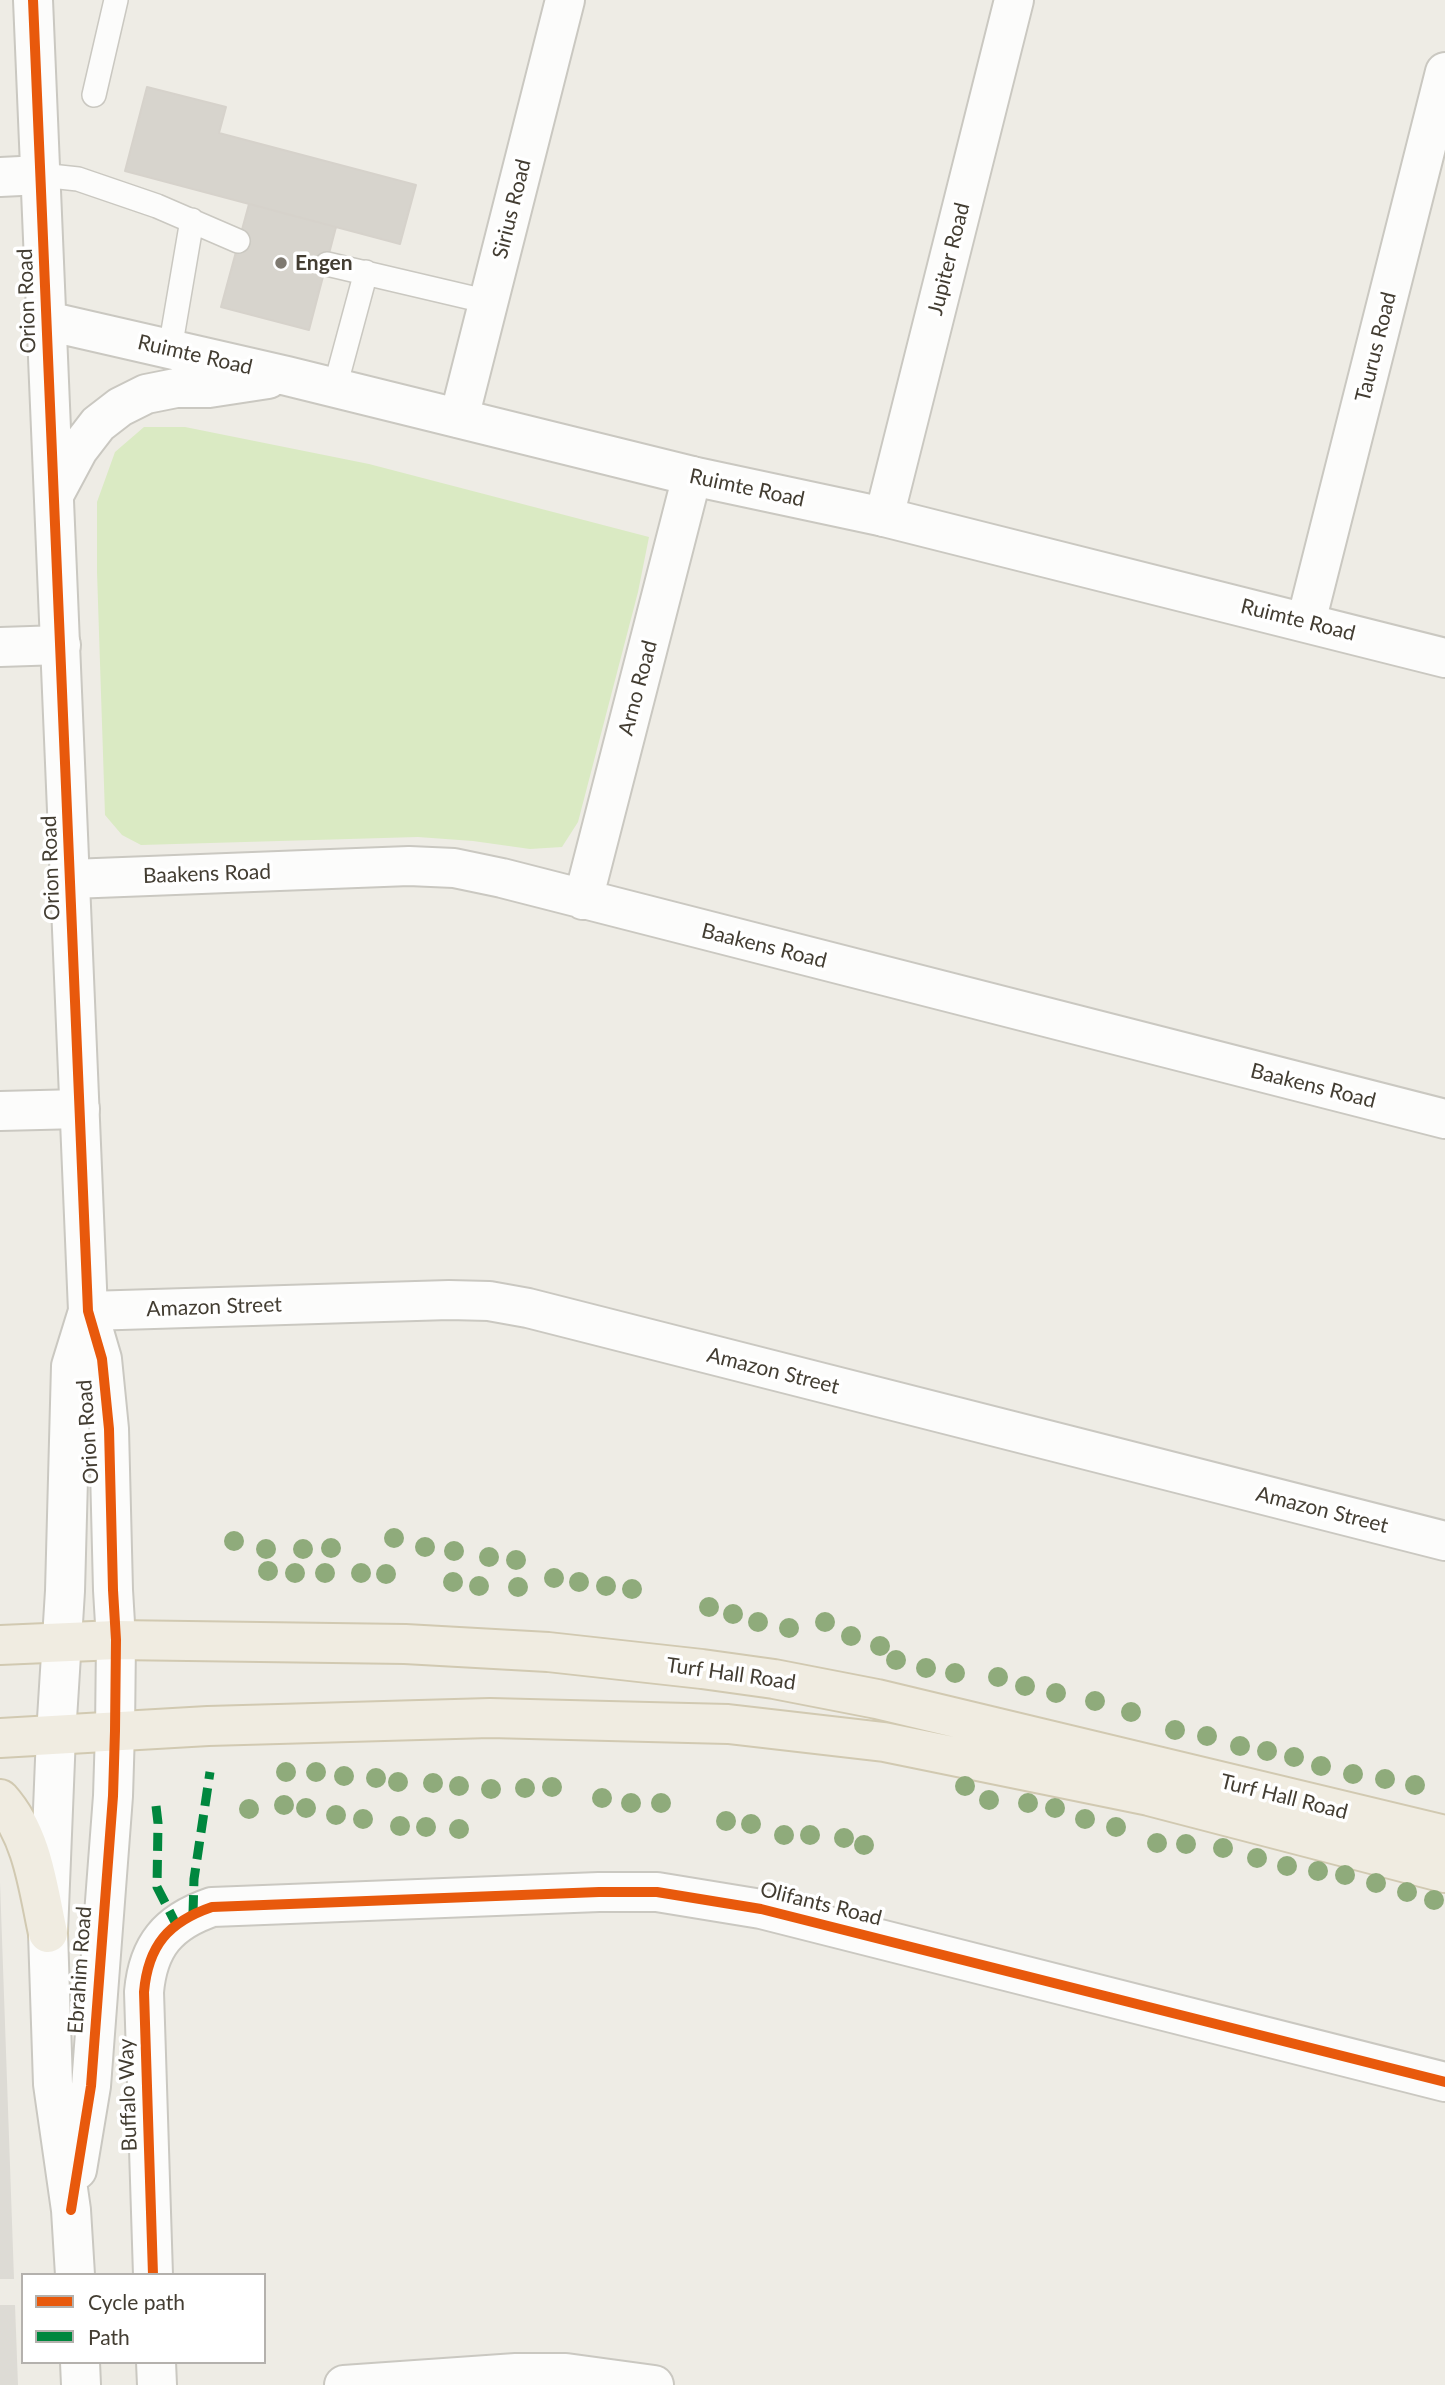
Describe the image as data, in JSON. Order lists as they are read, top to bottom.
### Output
{
  "streets": {
    "main road": ["Turf Hall Road"],
    "street": [
      "Sirius Road",
      "Jupiter Road",
      "Orion Road",
      "Taurus Road",
      "Ruimte Road",
      "Arno Road",
      "Baakens Road",
      "Amazon Street",
      "Olifants Road",
      "Ebrahim Road",
      "Buffalo Way"
    ]
  },
  "crossings": [
    ["Sirius Road", "Ruimte Road"],
    ["Jupiter Road", "Ruimte Road"],
    ["Orion Road", "Ruimte Road"],
    ["Orion Road", "Baakens Road"],
    ["Orion Road", "Amazon Street"],
    ["Orion Road", "Turf Hall Road"],
    ["Orion Road", "Ebrahim Road"],
    ["Taurus Road", "Ruimte Road"],
    ["Ruimte Road", "Arno Road"],
    ["Arno Road", "Baakens Road"],
    ["Turf Hall Road", "Ebrahim Road"],
    ["Olifants Road", "Buffalo Way"]
  ],
  "places": ["Engen"],
  "legend": ["Cycle path", "Path"]
}
